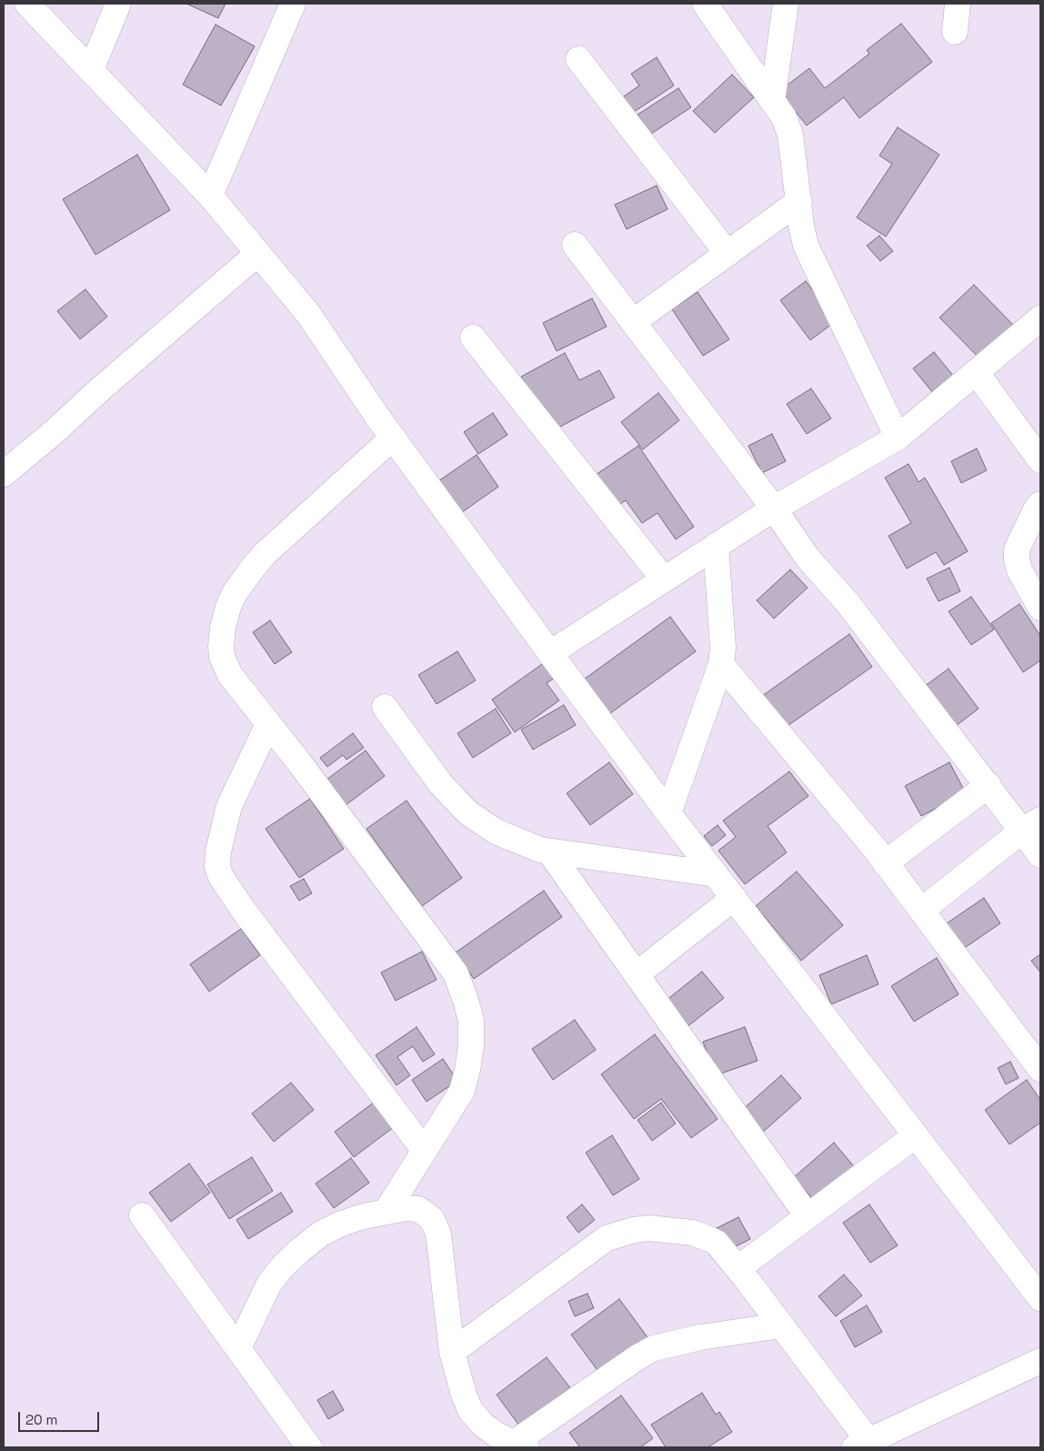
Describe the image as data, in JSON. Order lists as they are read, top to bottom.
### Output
{
  "scale_bar": "20 m"
}
